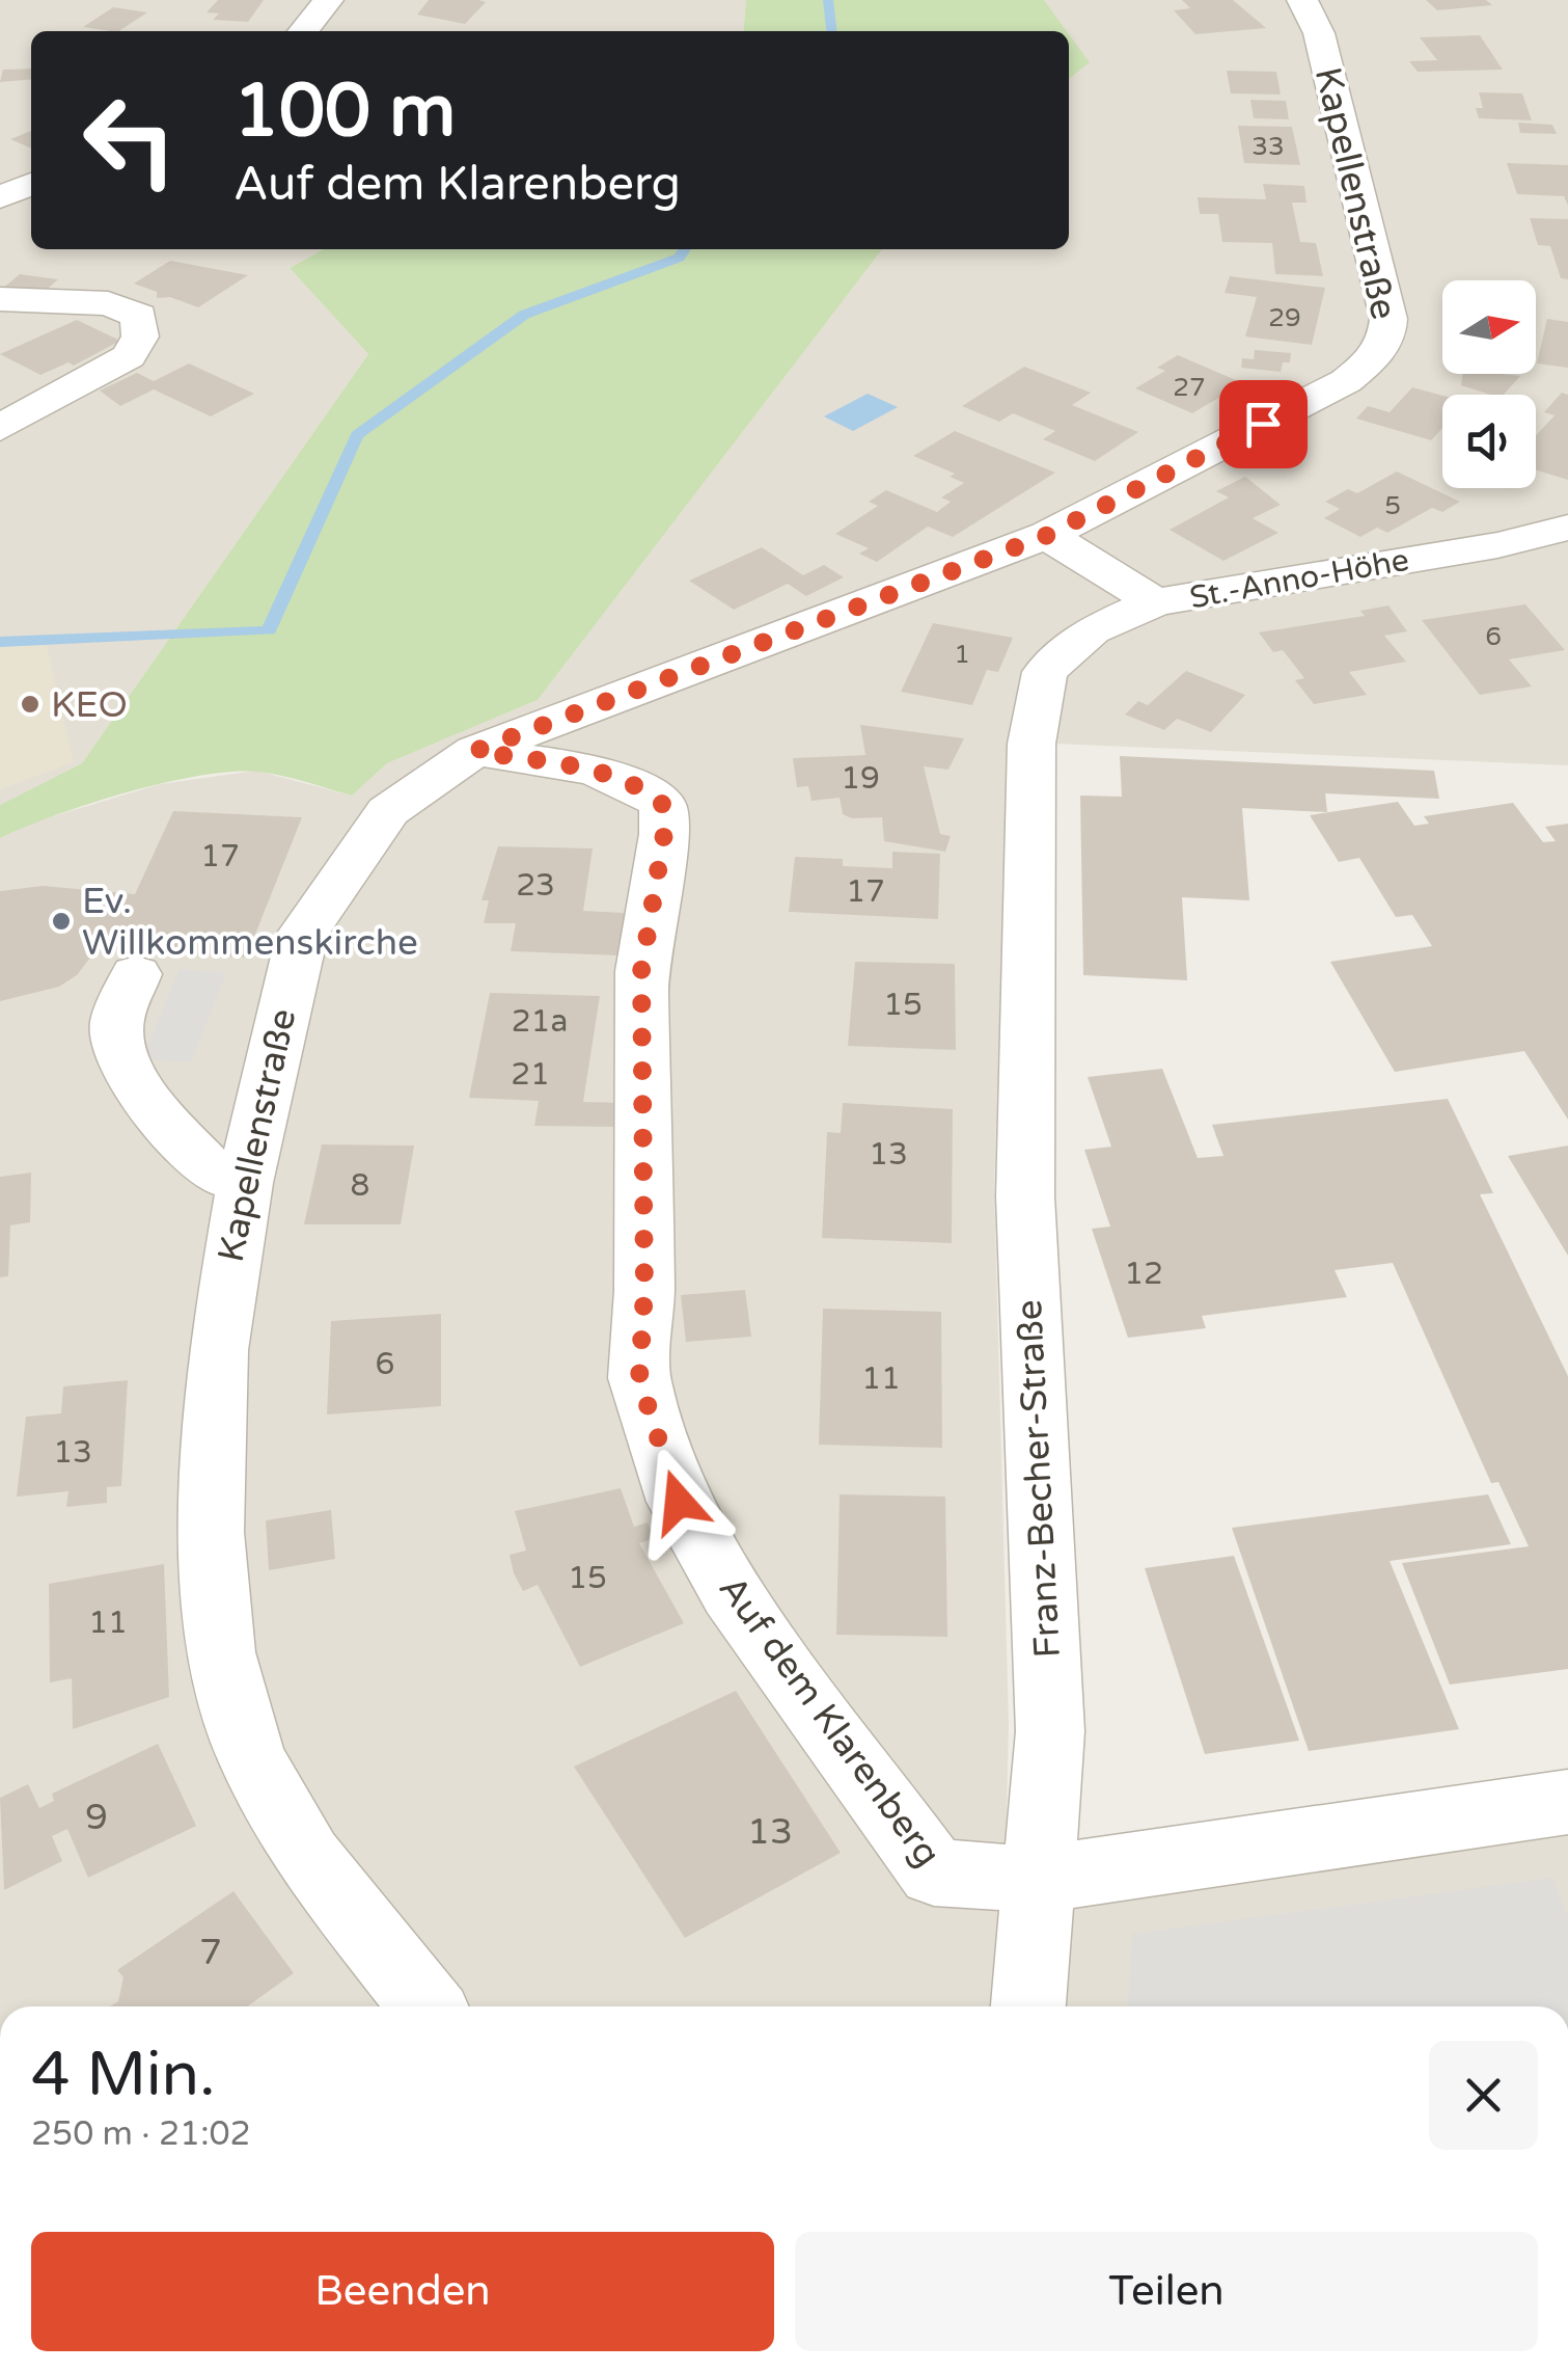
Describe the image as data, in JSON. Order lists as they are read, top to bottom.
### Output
{
  "streets": {
    "street": [
      "Kapellenstraße",
      "St.-Anno-Höhe",
      "Franz-Becher-Straße",
      "Auf dem Klarenberg"
    ]
  },
  "crossings": [
    ["Kapellenstraße", "St.-Anno-Höhe"],
    ["Kapellenstraße", "Auf dem Klarenberg"],
    ["St.-Anno-Höhe", "Franz-Becher-Straße"],
    ["Franz-Becher-Straße", "Auf dem Klarenberg"]
  ],
  "places": ["KEO", "Ev. Willkommenskirche"],
  "house_numbers": [
    "33",
    "29",
    "27",
    "5",
    "6",
    "1",
    "19",
    "17",
    "23",
    "17",
    "15",
    "21a",
    "21",
    "13",
    "8",
    "12",
    "6",
    "11",
    "13",
    "15",
    "11",
    "9",
    "13",
    "7"
  ],
  "north": "right",
  "page": {
    "turn": ["100 m", "Auf dem Klarenberg"],
    "heading": ["4 Min.", "250 m · 21:02"],
    "buttons": ["Beenden", "Teilen"]
  }
}
